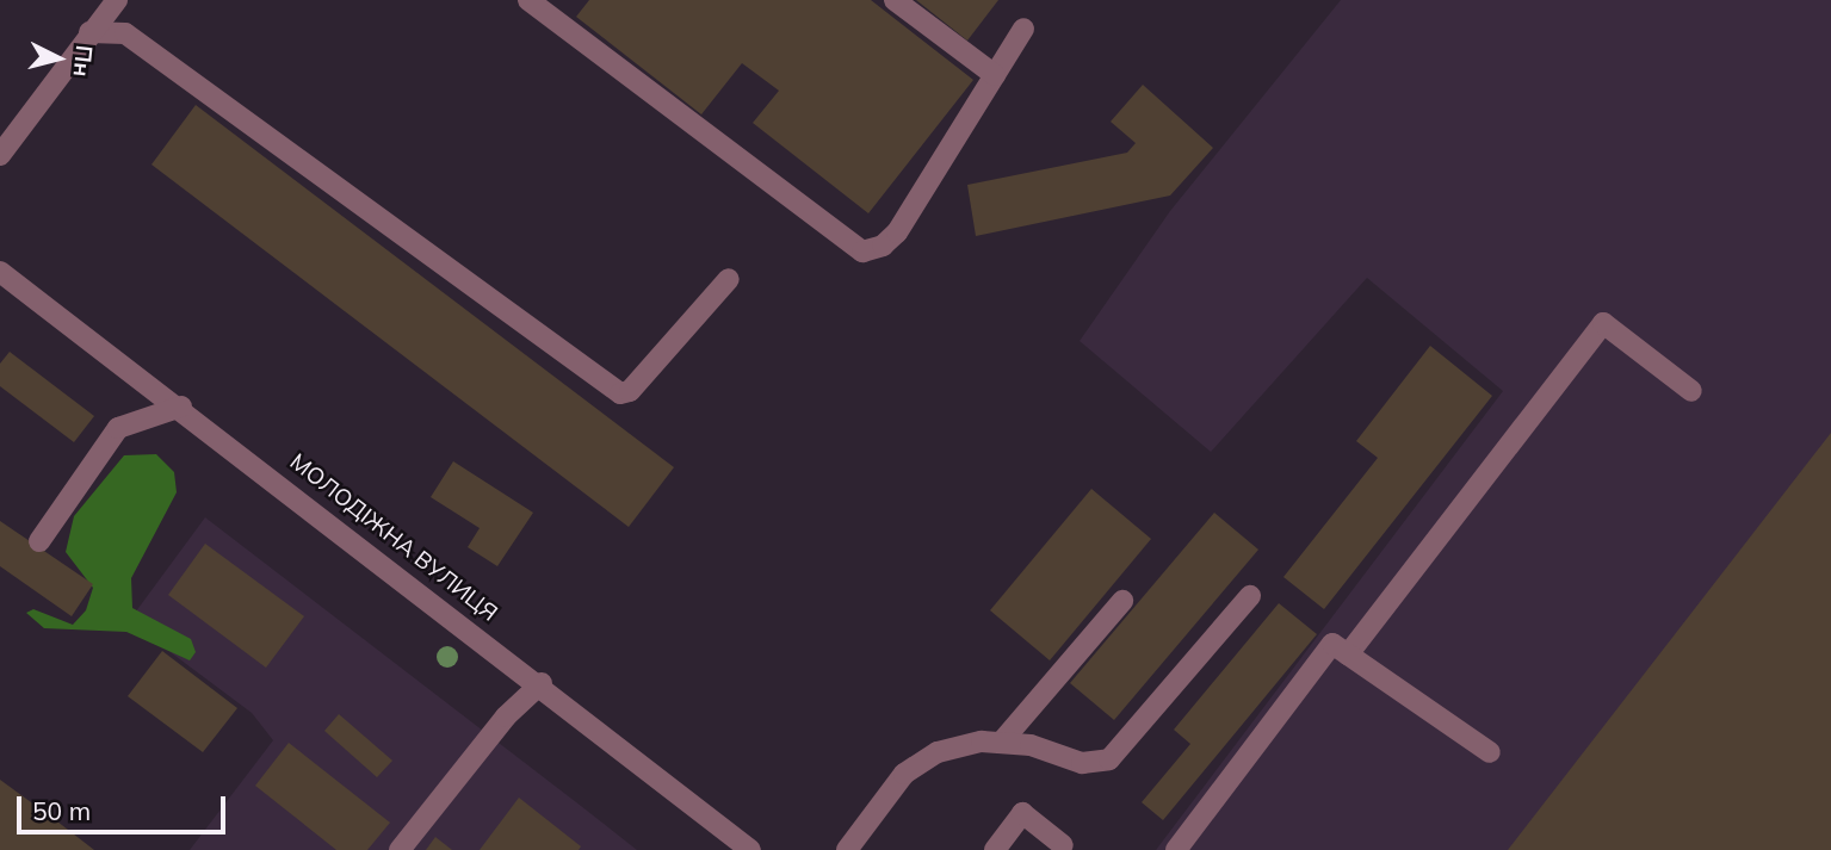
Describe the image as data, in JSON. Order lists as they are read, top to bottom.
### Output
{
  "streets": {
    "street": ["МОЛОДІЖНА ВУЛИЦЯ"]
  },
  "scale_bar": "50 m",
  "north": "right"
}
